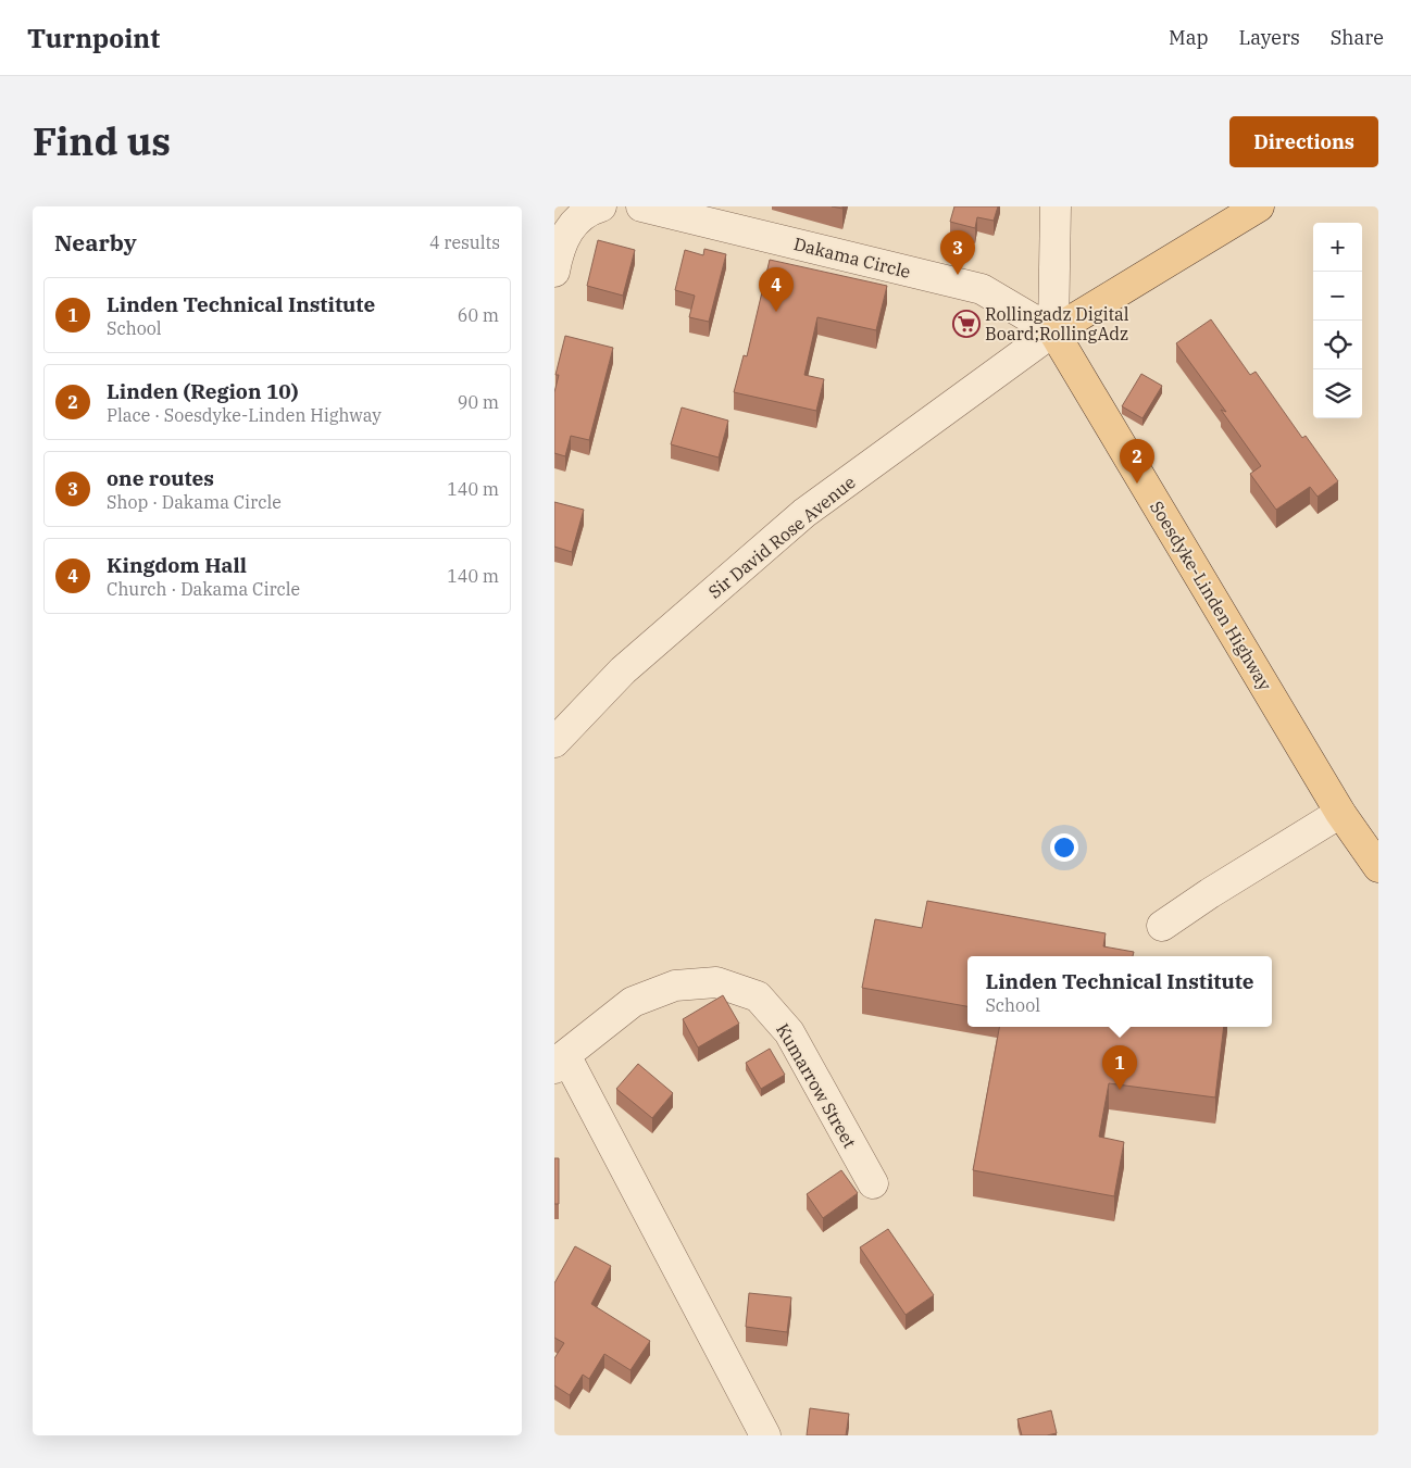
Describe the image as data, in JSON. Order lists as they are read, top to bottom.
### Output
{
  "streets": {
    "main road": ["Soesdyke-Linden Highway"],
    "street": ["Dakama Circle", "Sir David Rose Avenue", "Kumarrow Street"]
  },
  "crossings": [
    ["Dakama Circle", "Sir David Rose Avenue"],
    ["Dakama Circle", "Soesdyke-Linden Highway"],
    ["Sir David Rose Avenue", "Soesdyke-Linden Highway"]
  ],
  "places": {
    "supermarket": ["Rollingadz Digital Board;RollingAdz"]
  },
  "page": {
    "header": "Turnpoint",
    "nav": ["Map", "Layers", "Share"],
    "title": "Find us",
    "buttons": "Directions",
    "heading": ["Nearby", "4 results"],
    "map_buttons": ["+", "−"],
    "pins": [
      "3",
      "4",
      "2",
      "1"
    ],
    "list": [
      {
        "mark": "1",
        "name": "Linden Technical Institute",
        "note": "School",
        "value": "60 m"
      },
      {
        "mark": "2",
        "name": "Linden (Region 10)",
        "note": "Place · Soesdyke-Linden Highway",
        "value": "90 m"
      },
      {
        "mark": "3",
        "name": "one routes",
        "note": "Shop · Dakama Circle",
        "value": "140 m"
      },
      {
        "mark": "4",
        "name": "Kingdom Hall",
        "note": "Church · Dakama Circle",
        "value": "140 m"
      }
    ],
    "popup": ["Linden Technical Institute", "School"]
  }
}
